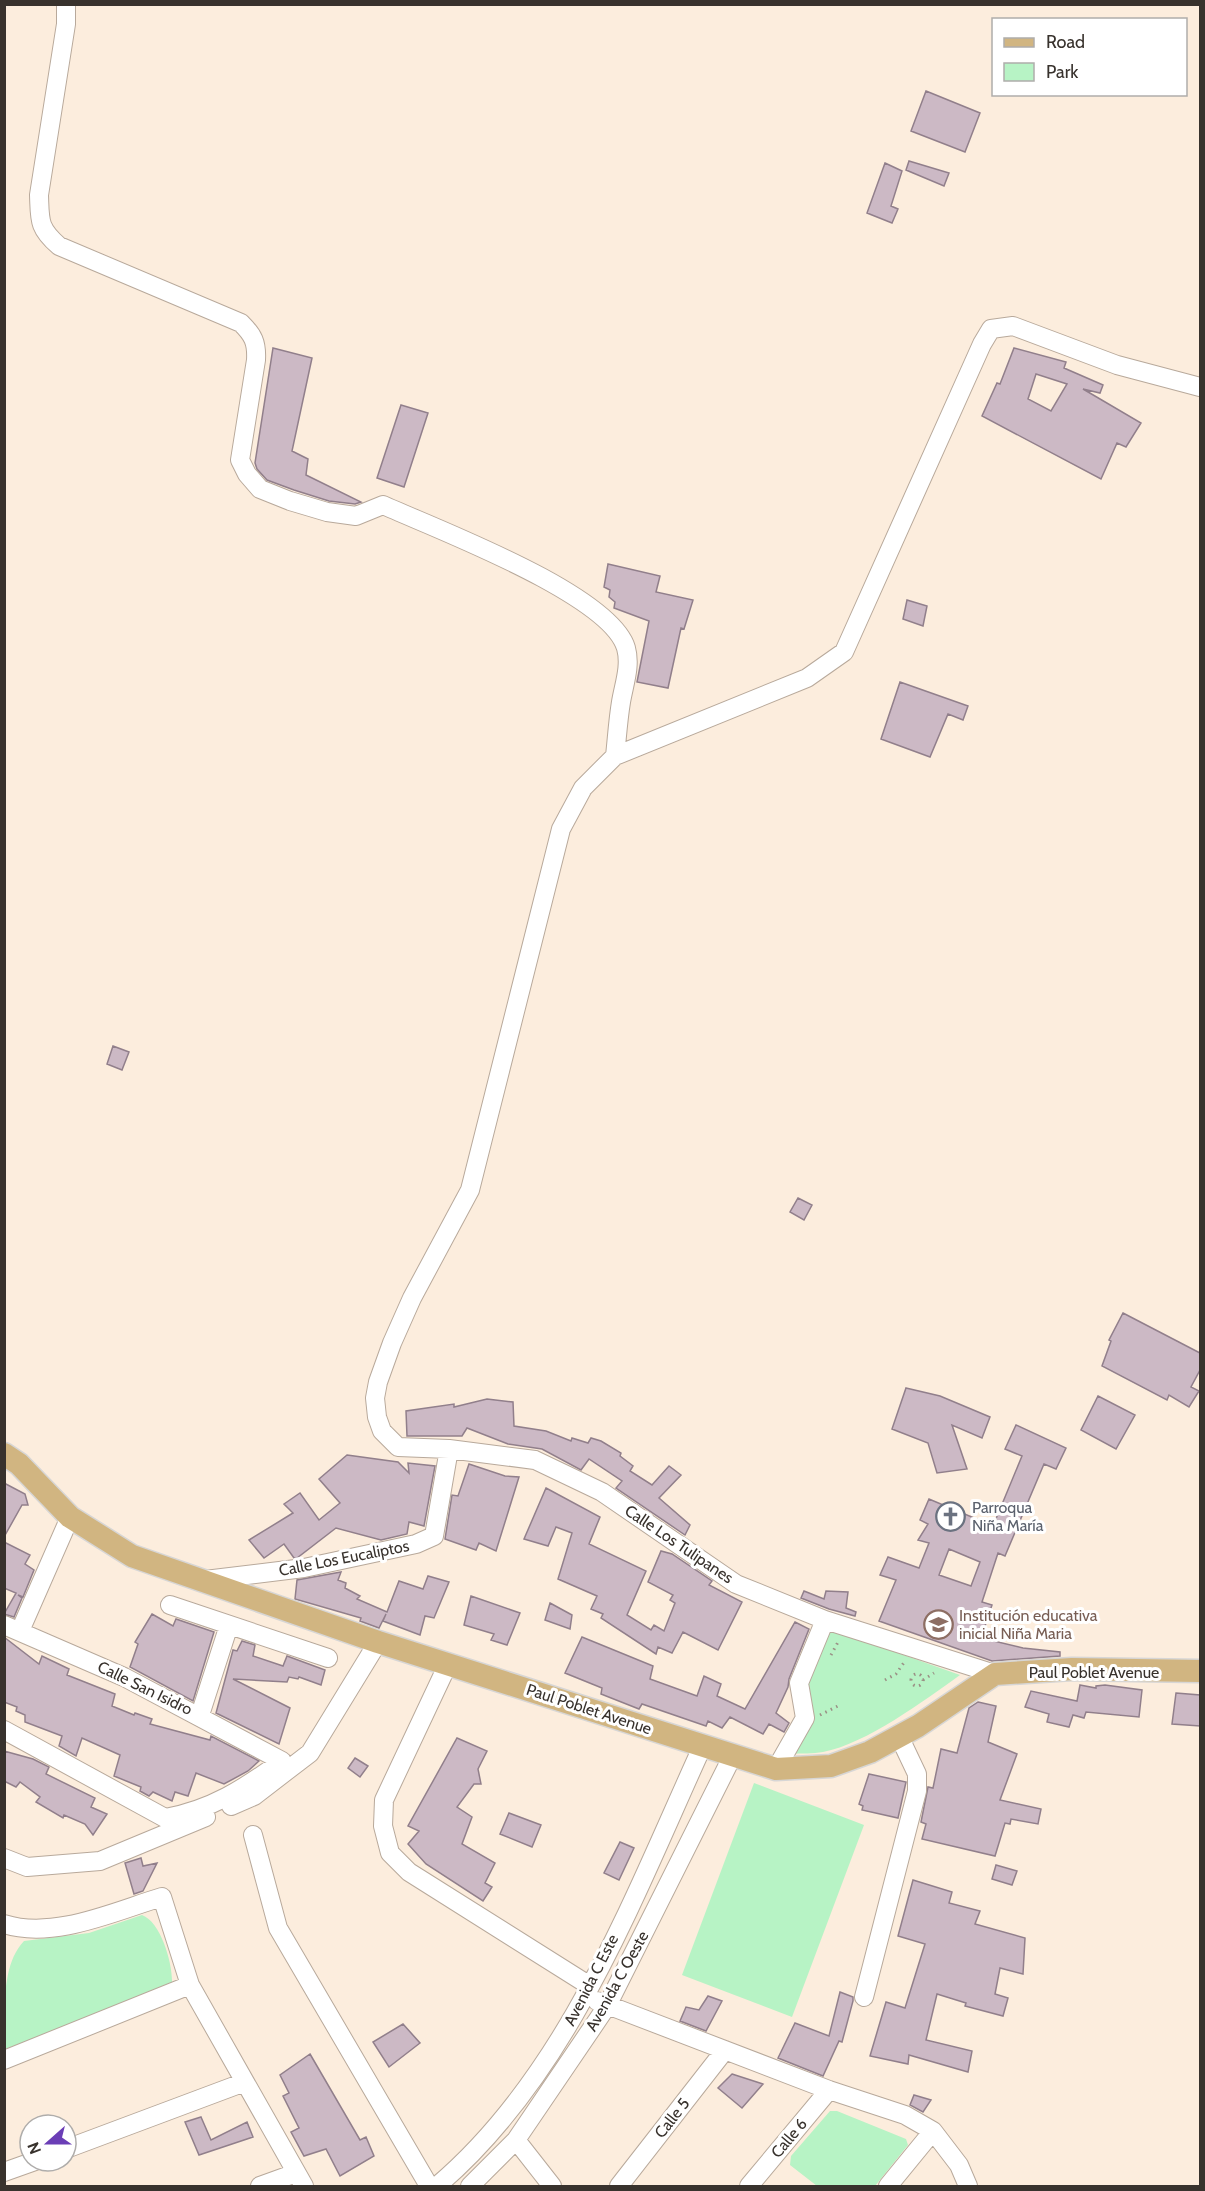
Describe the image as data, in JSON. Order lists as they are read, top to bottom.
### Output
{
  "streets": {
    "main road": ["Paul Poblet Avenue"],
    "street": [
      "Calle Los Tulipanes",
      "Calle Los Eucaliptos",
      "Calle San Isidro",
      "Avenida C Este",
      "Avenida C Oeste",
      "Calle 5",
      "Calle 6"
    ]
  },
  "crossings": [
    ["Calle Los Tulipanes", "Calle Los Eucaliptos"],
    ["Calle Los Tulipanes", "Paul Poblet Avenue"],
    ["Calle Los Eucaliptos", "Paul Poblet Avenue"],
    ["Paul Poblet Avenue", "Avenida C Este"],
    ["Paul Poblet Avenue", "Avenida C Oeste"]
  ],
  "places": {
    "church": ["Parroqua Niña María"],
    "school or university": ["Institución educativa inicial Niña Maria"]
  },
  "legend": ["Road", "Park"],
  "north": "left"
}
